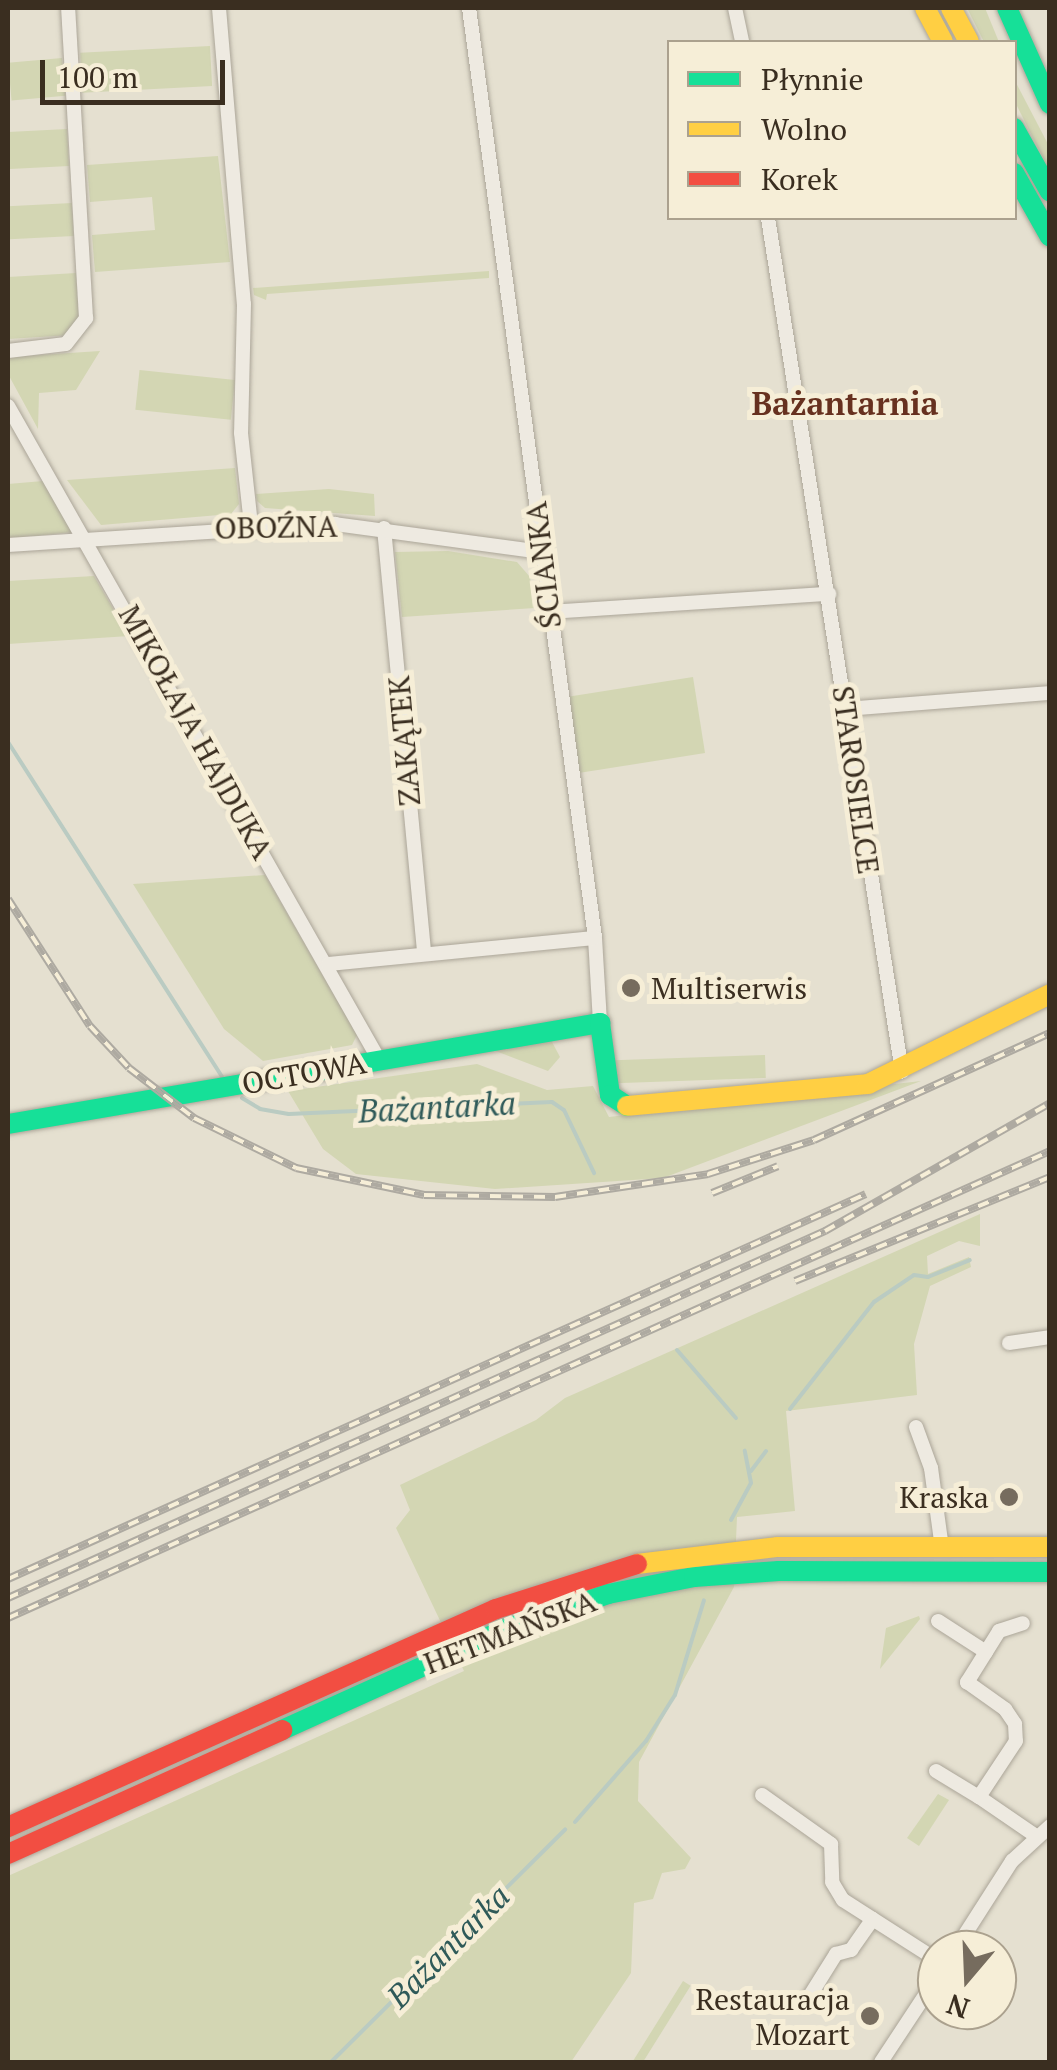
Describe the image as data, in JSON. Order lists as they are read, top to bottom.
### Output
{
  "streets": {
    "main road": ["ŚCIANKA", "OCTOWA", "HETMAŃSKA"],
    "street": [
      "OBOŹNA",
      "MIKOŁAJA HAJDUKA",
      "ZAKĄTEK",
      "STAROSIELCE"
    ]
  },
  "crossings": [
    ["OBOŹNA", "ŚCIANKA"],
    ["OBOŹNA", "MIKOŁAJA HAJDUKA"],
    ["OBOŹNA", "ZAKĄTEK"],
    ["ŚCIANKA", "STAROSIELCE"],
    ["ŚCIANKA", "OCTOWA"],
    ["MIKOŁAJA HAJDUKA", "OCTOWA"]
  ],
  "districts": ["Bażantarnia"],
  "water": ["Bażantarka"],
  "places": ["Multiserwis", "Kraska", "Restauracja Mozart"],
  "legend": ["Płynnie", "Wolno", "Korek"],
  "scale_bar": "100 m",
  "north": "bottom"
}
